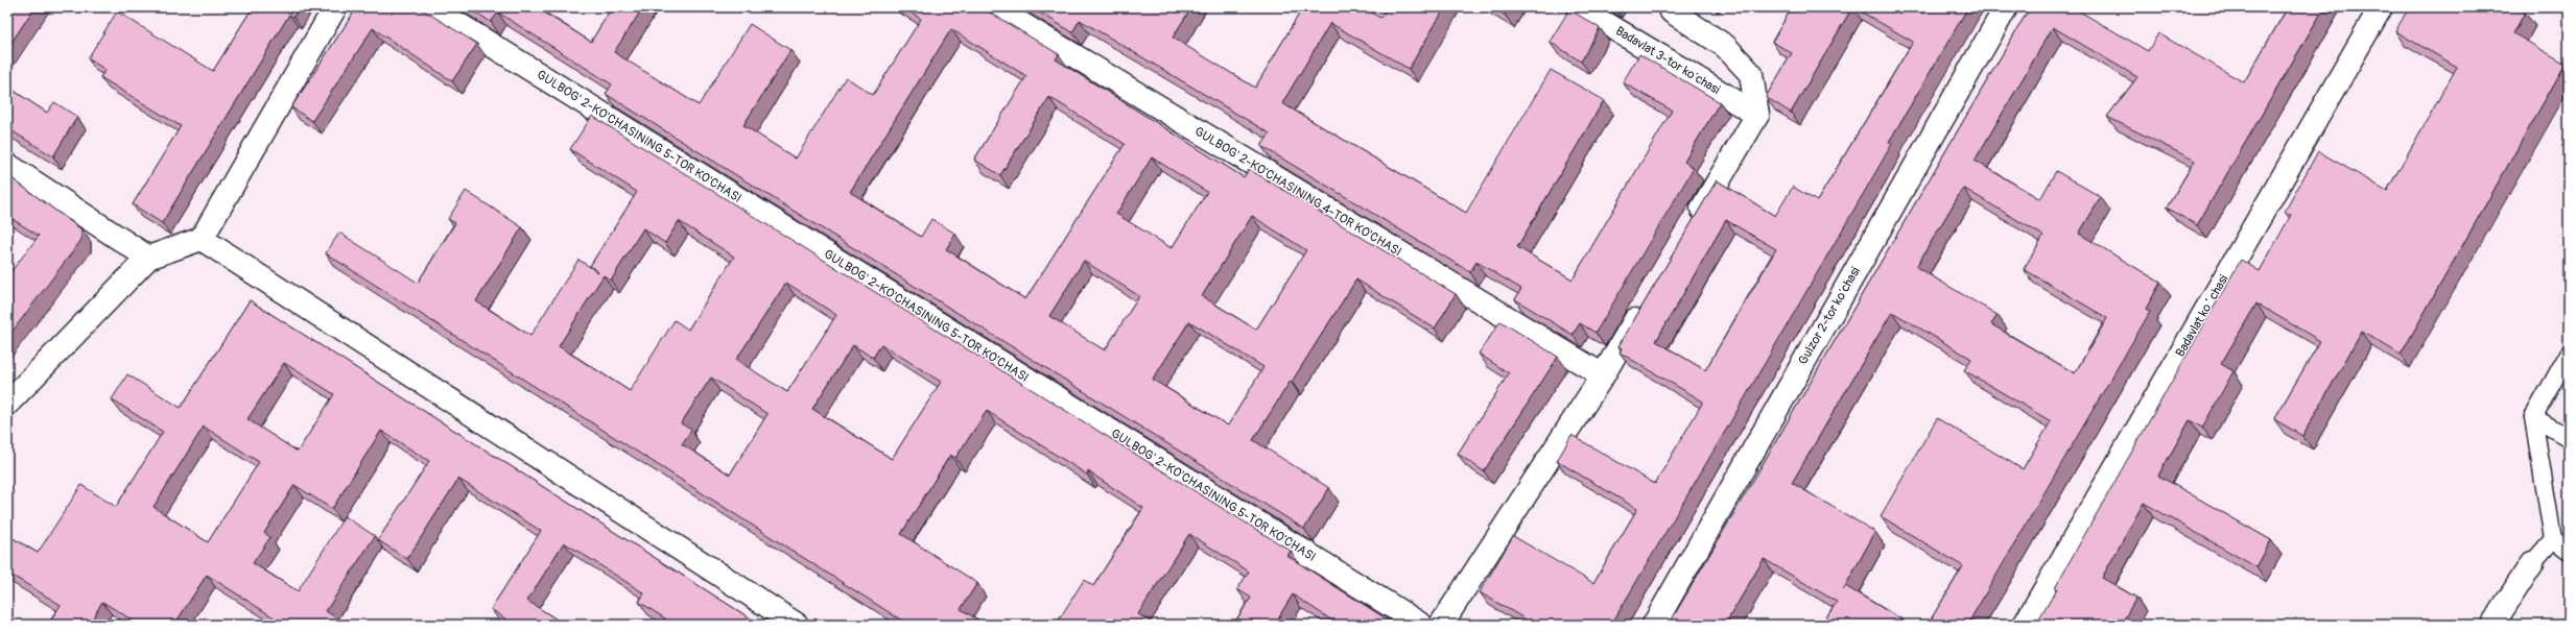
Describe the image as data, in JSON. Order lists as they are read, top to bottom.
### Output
{
  "streets": {
    "street": [
      "Badavlat 3-tor koʼchasi",
      "GULBOG' 2-KO'CHASINING 5-TOR KO'CHASI",
      "GULBOG' 2-KO'CHASINING 4-TOR KO'CHASI",
      "Gulzor 2-tor koʼchasi",
      "Badavlat koʻchasi"
    ]
  }
}
